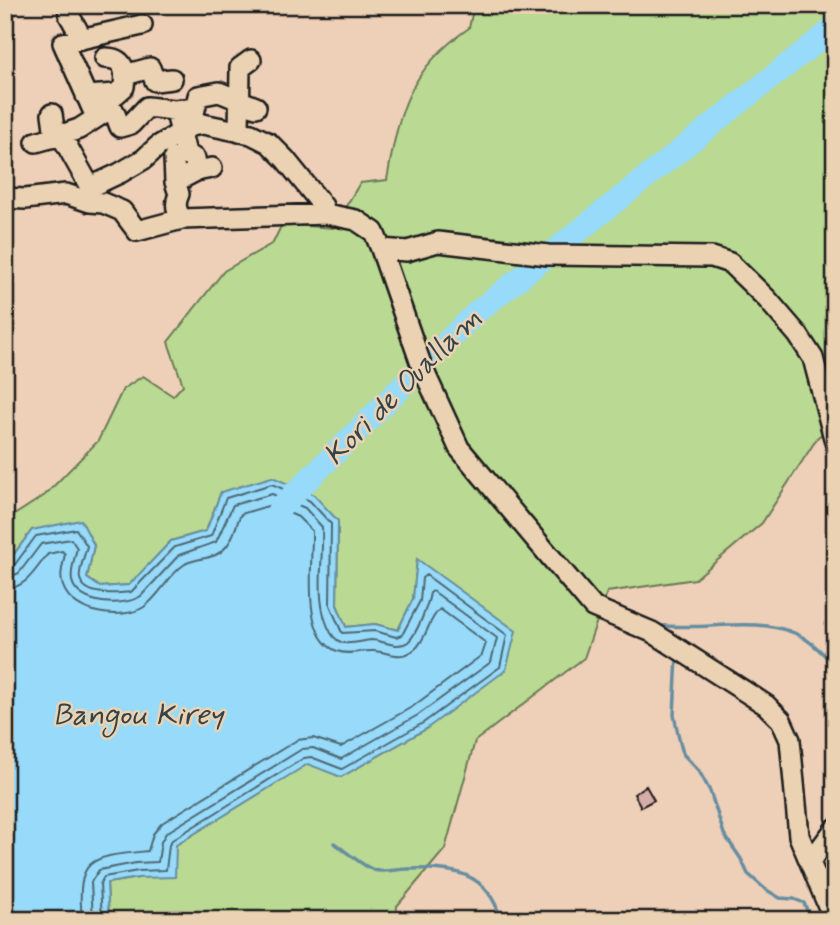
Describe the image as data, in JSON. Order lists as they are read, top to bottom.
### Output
{
  "water": ["Kori de Ouallam", "Bangou Kirey"]
}
